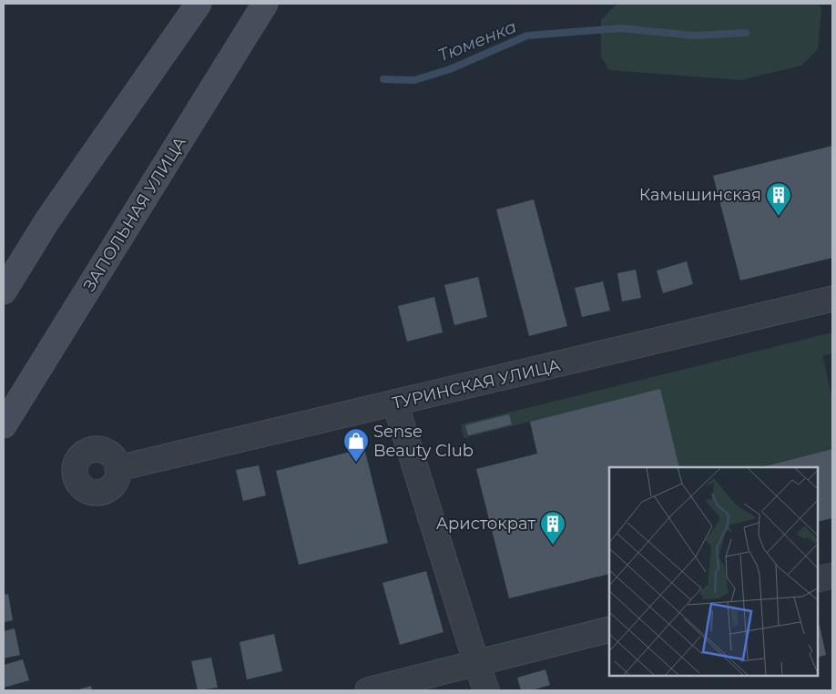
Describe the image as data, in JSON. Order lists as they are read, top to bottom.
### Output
{
  "streets": {
    "street": ["ЗАПОЛЬНАЯ УЛИЦА", "ТУРИНСКАЯ УЛИЦА"]
  },
  "water": ["Тюменка"],
  "places": {
    "building": ["Камышинская", "Аристократ"],
    "shop": ["Sense Beauty Club"]
  }
}
